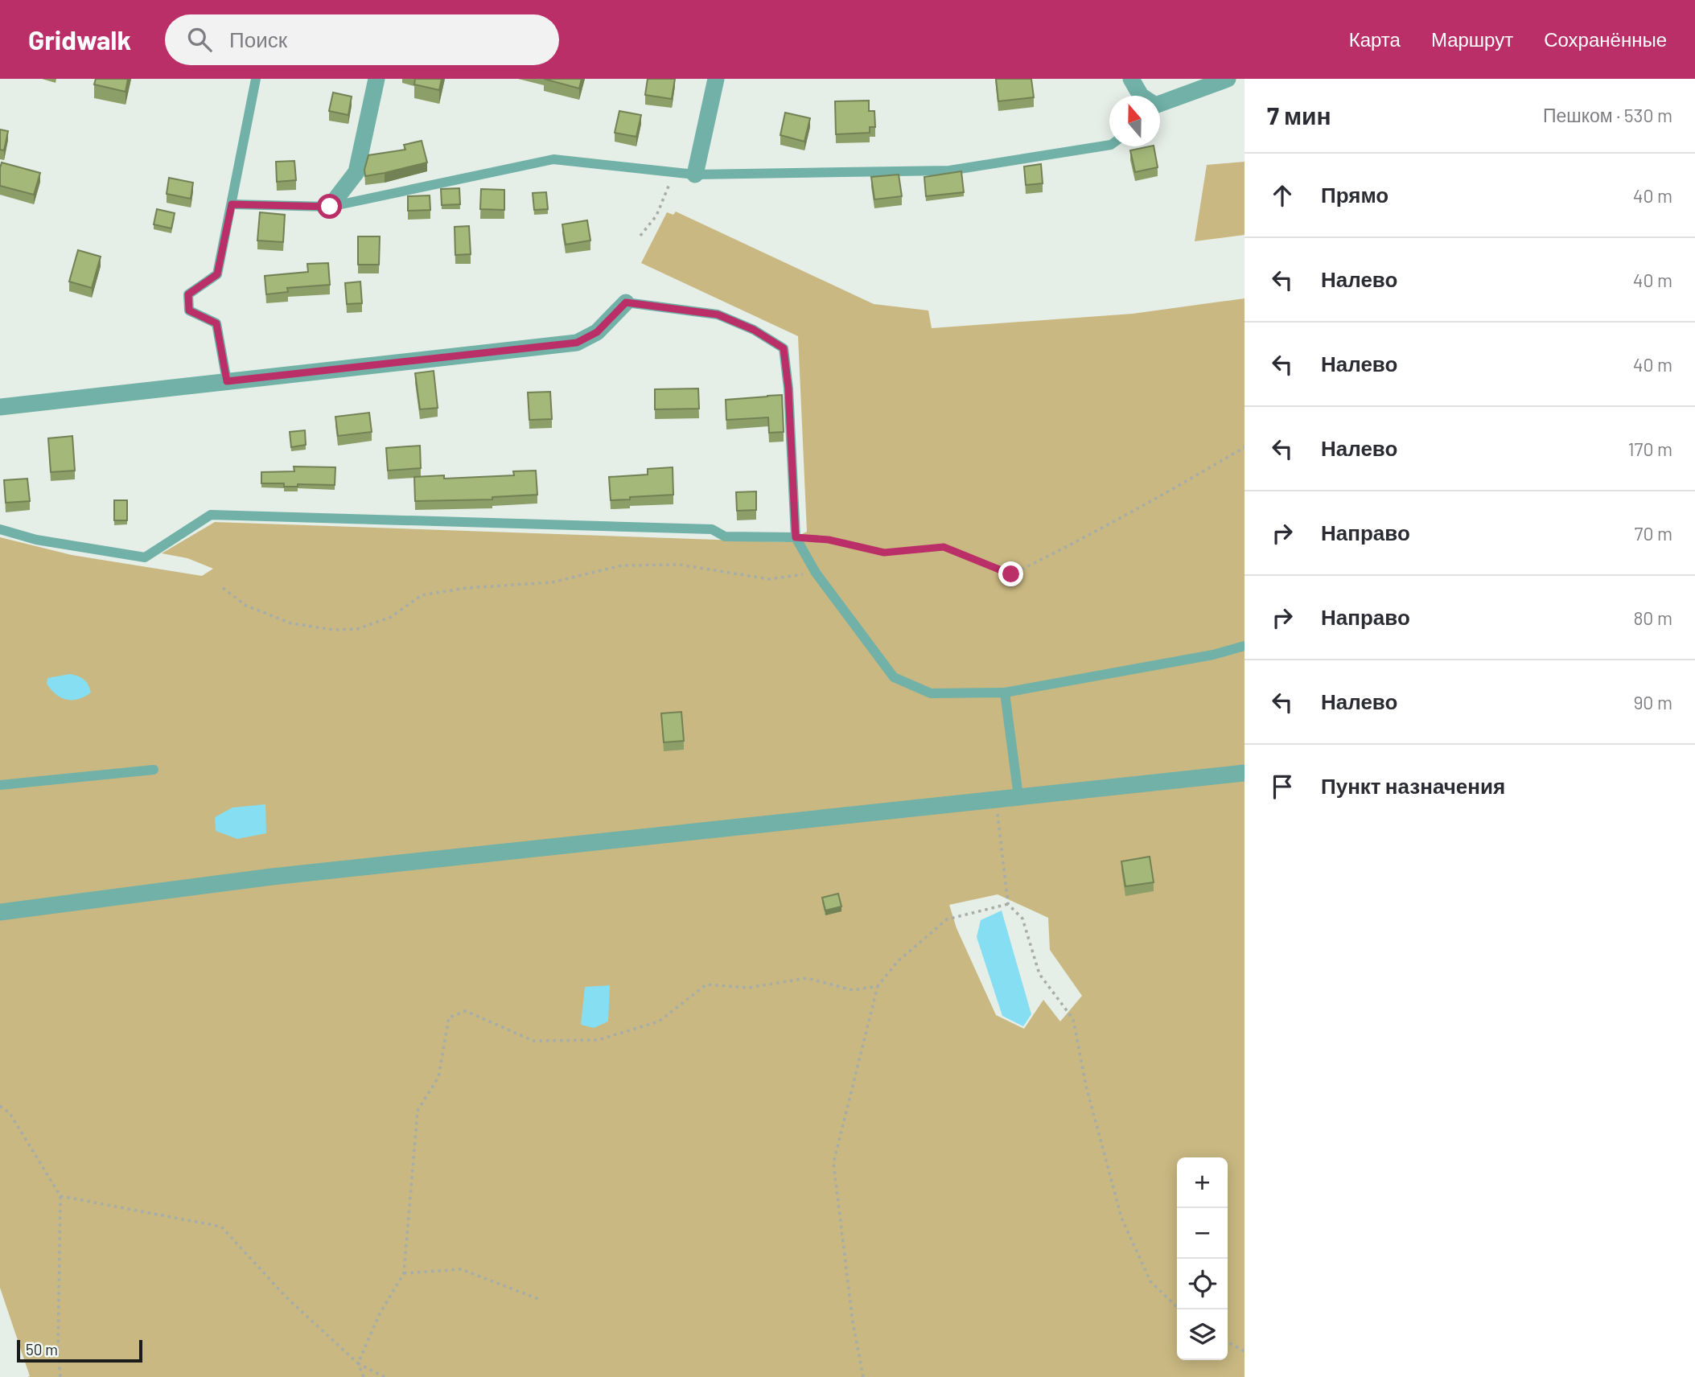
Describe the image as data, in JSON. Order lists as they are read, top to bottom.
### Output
{
  "scale_bar": "50 m",
  "north": "top",
  "page": {
    "header": "Gridwalk",
    "search": "Поиск",
    "nav": ["Карта", "Маршрут", "Сохранённые"],
    "heading": ["7 мин", "Пешком · 530 m"],
    "list": [
      ["Прямо", "40 m"],
      ["Налево", "40 m"],
      ["Налево", "40 m"],
      ["Налево", "170 m"],
      ["Направо", "70 m"],
      ["Направо", "80 m"],
      ["Налево", "90 m"],
      "Пункт назначения"
    ],
    "map_buttons": ["+", "−"],
    "scale": "50 m"
  }
}
